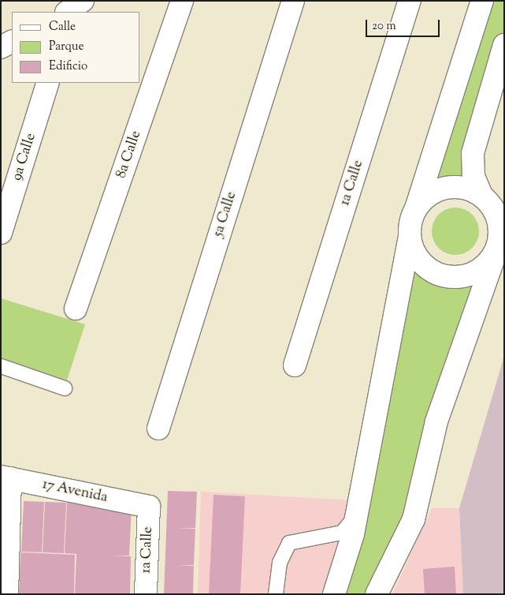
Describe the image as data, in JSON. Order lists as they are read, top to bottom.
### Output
{
  "streets": {
    "street": [
      "8a Calle",
      "9a Calle",
      "1a Calle",
      "5a Calle",
      "17 Avenida"
    ]
  },
  "crossings": [
    ["1a Calle", "17 Avenida"]
  ],
  "legend": ["Calle", "Parque", "Edificio"],
  "scale_bar": "20 m"
}
